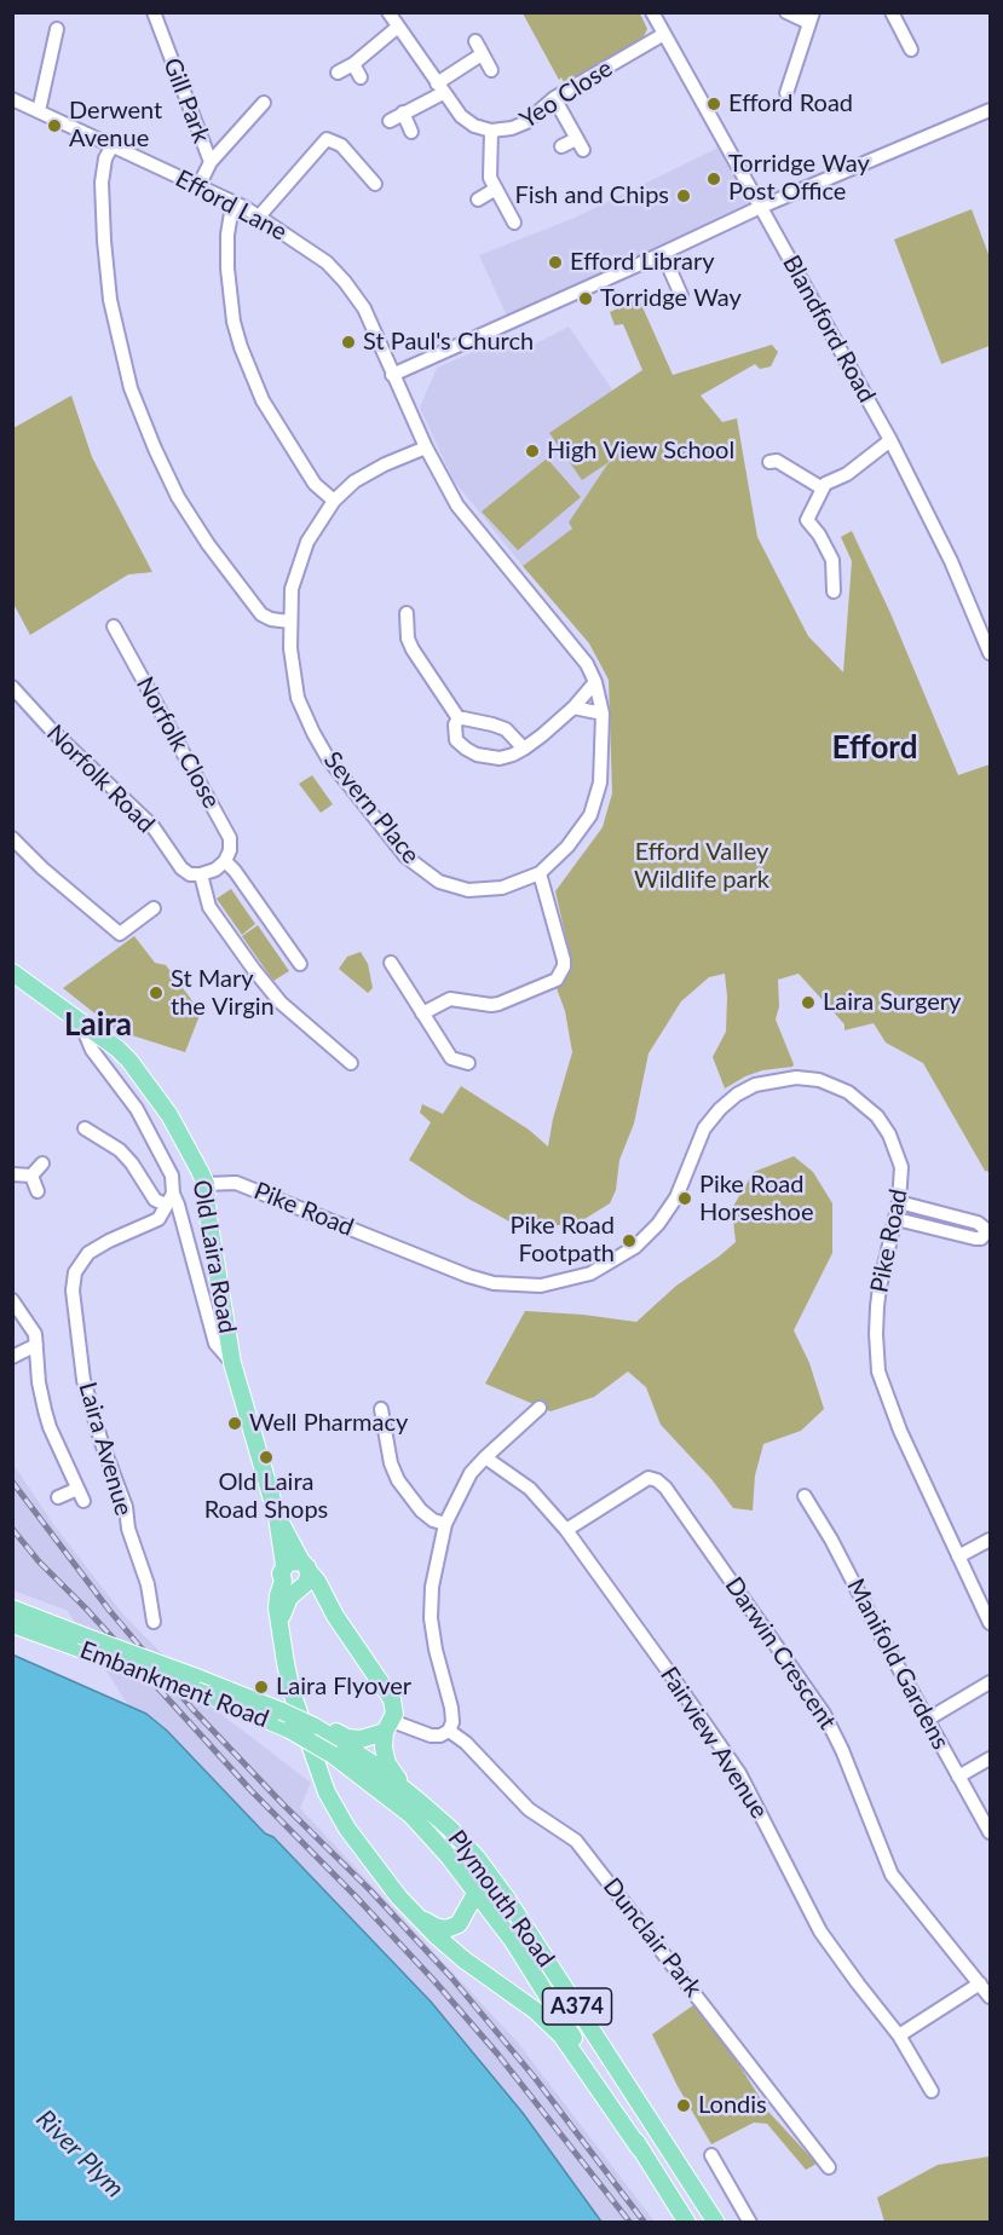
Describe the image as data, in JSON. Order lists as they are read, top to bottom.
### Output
{
  "streets": {
    "main road": [
      "Old Laira Road",
      "Embankment Road",
      "Plymouth Road",
      "A374"
    ],
    "street": [
      "Yeo Close",
      "Gill Park",
      "Efford Lane",
      "Blandford Road",
      "Norfolk Close",
      "Norfolk Road",
      "Severn Place",
      "Pike Road",
      "Laira Avenue",
      "Darwin Crescent",
      "Manifold Gardens",
      "Fairview Avenue",
      "Dunclair Park"
    ]
  },
  "crossings": [
    ["Yeo Close", "Blandford Road"],
    ["Gill Park", "Efford Lane"],
    ["Efford Lane", "Severn Place"],
    ["Pike Road", "Old Laira Road"],
    ["Old Laira Road", "Laira Avenue"],
    ["Old Laira Road", "Plymouth Road"],
    ["Darwin Crescent", "Fairview Avenue"],
    ["Embankment Road", "Plymouth Road"]
  ],
  "districts": ["Efford", "Laira"],
  "water": ["River Plym"],
  "parks": ["Efford Valley Wildlife park"],
  "places": [
    "Efford Road",
    "Derwent Avenue",
    "Torridge Way Post Office",
    "Fish and Chips",
    "Efford Library",
    "Torridge Way",
    "St Paul's Church",
    "High View School",
    "St Mary the Virgin",
    "Laira Surgery",
    "Pike Road Horseshoe",
    "Pike Road Footpath",
    "Well Pharmacy",
    "Old Laira Road Shops",
    "Laira Flyover",
    "Londis"
  ]
}
